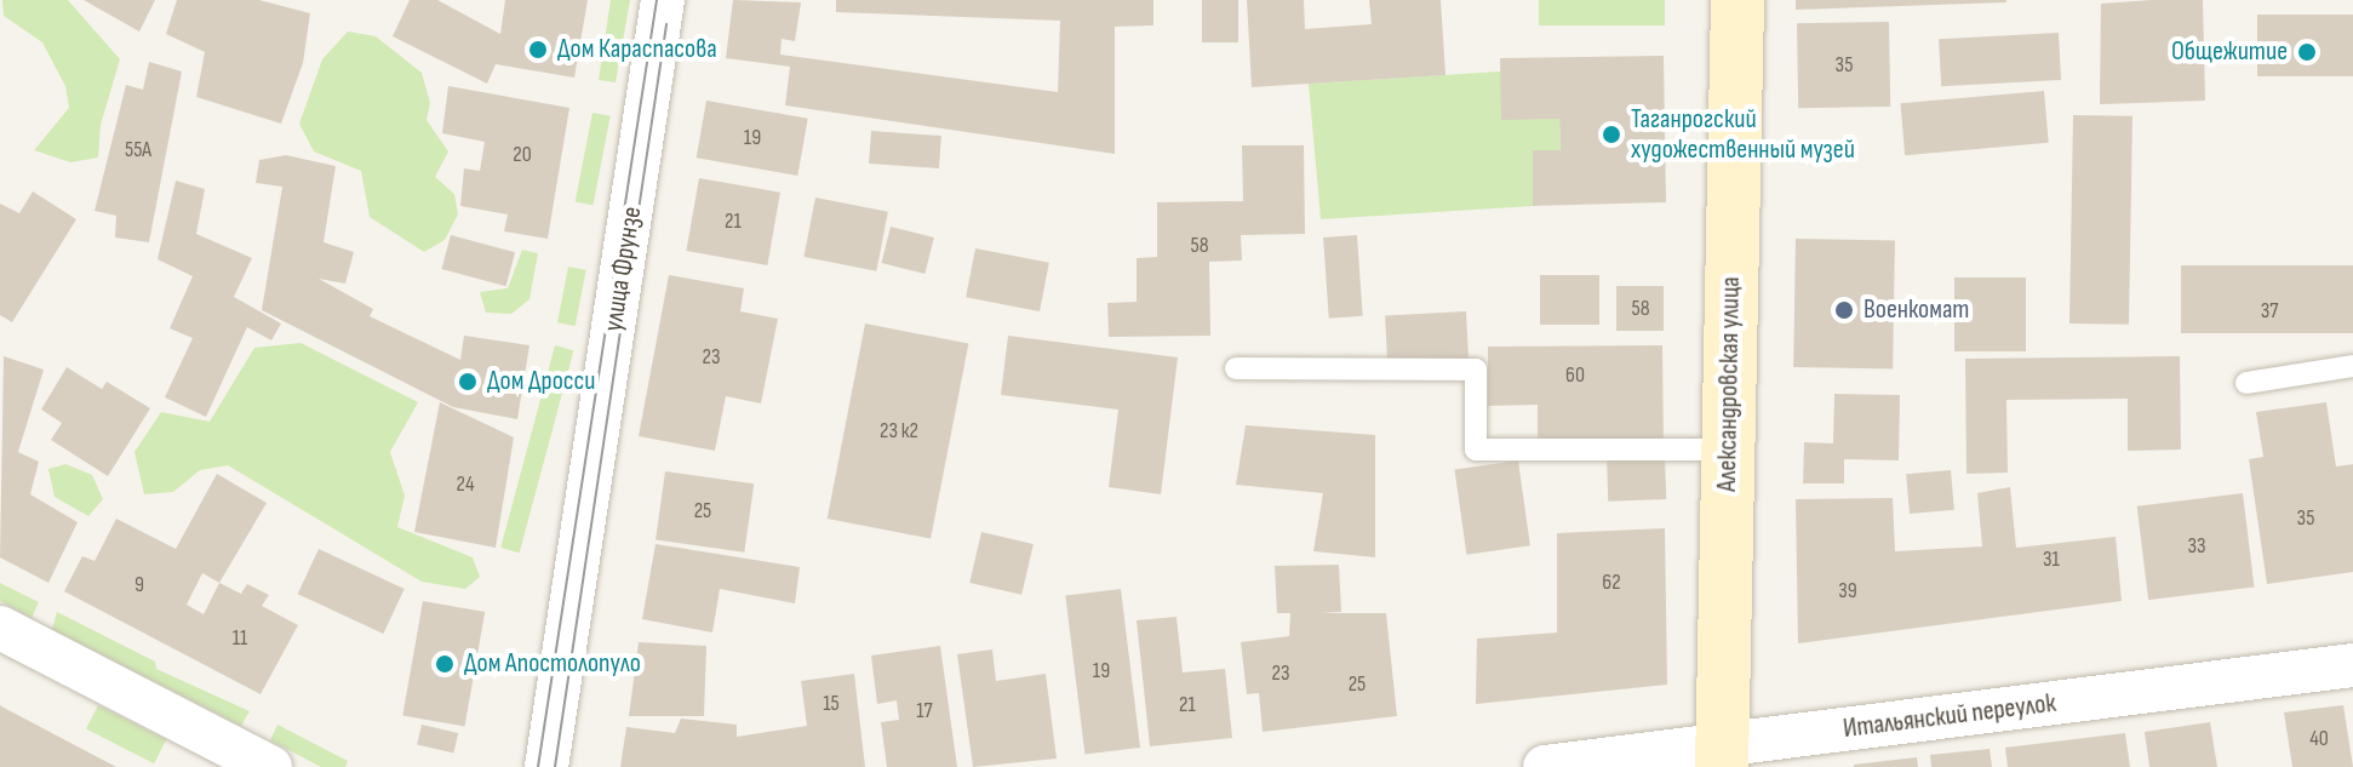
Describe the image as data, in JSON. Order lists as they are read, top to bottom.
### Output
{
  "streets": {
    "street": ["улица Фрунзе", "Александровская улица", "Итальянский переулок"]
  },
  "crossings": [
    ["Александровская улица", "Итальянский переулок"]
  ],
  "places": [
    "Дом Караспасова",
    "Общежитие",
    "Таганрогский художественный музей",
    "Военкомат",
    "Дом Дросси",
    "Дом Апостолопуло"
  ],
  "house_numbers": [
    "35",
    "19",
    "55А",
    "20",
    "21",
    "58",
    "58",
    "37",
    "23",
    "60",
    "23 к2",
    "24",
    "25",
    "35",
    "33",
    "31",
    "62",
    "9",
    "39",
    "11",
    "19",
    "23",
    "25",
    "15",
    "21",
    "17",
    "40"
  ]
}
